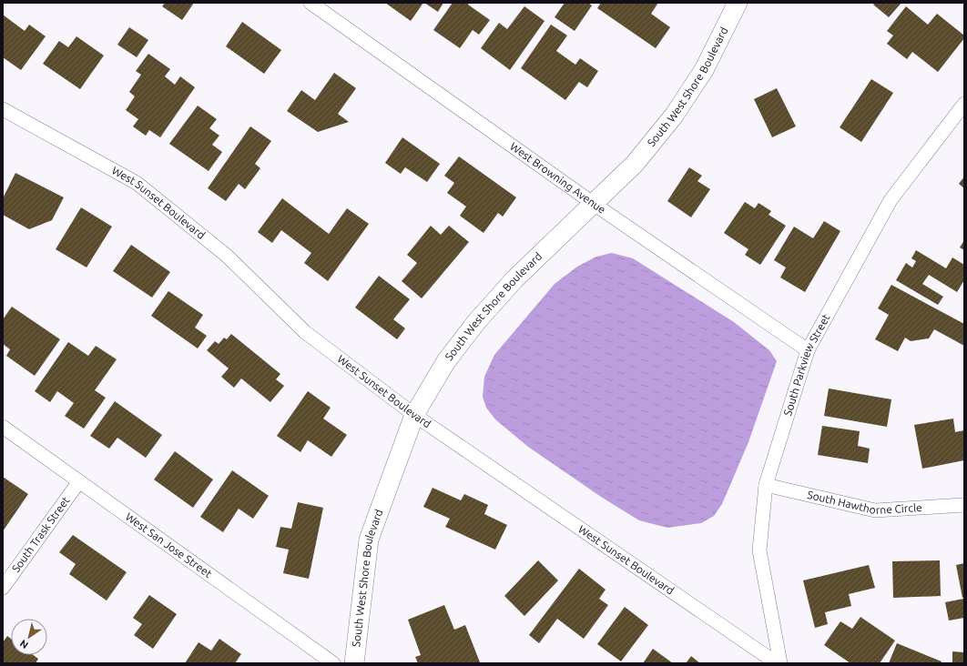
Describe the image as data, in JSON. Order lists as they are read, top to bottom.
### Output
{
  "streets": {
    "street": [
      "South West Shore Boulevard",
      "West Browning Avenue",
      "West Sunset Boulevard",
      "South Parkview Street",
      "South Hawthorne Circle",
      "South Trask Street",
      "West San Jose Street"
    ]
  },
  "crossings": [
    ["South West Shore Boulevard", "West Browning Avenue"],
    ["South West Shore Boulevard", "West Sunset Boulevard"],
    ["West Browning Avenue", "South Parkview Street"],
    ["South Parkview Street", "South Hawthorne Circle"],
    ["South Trask Street", "West San Jose Street"]
  ],
  "north": "bottom left"
}
